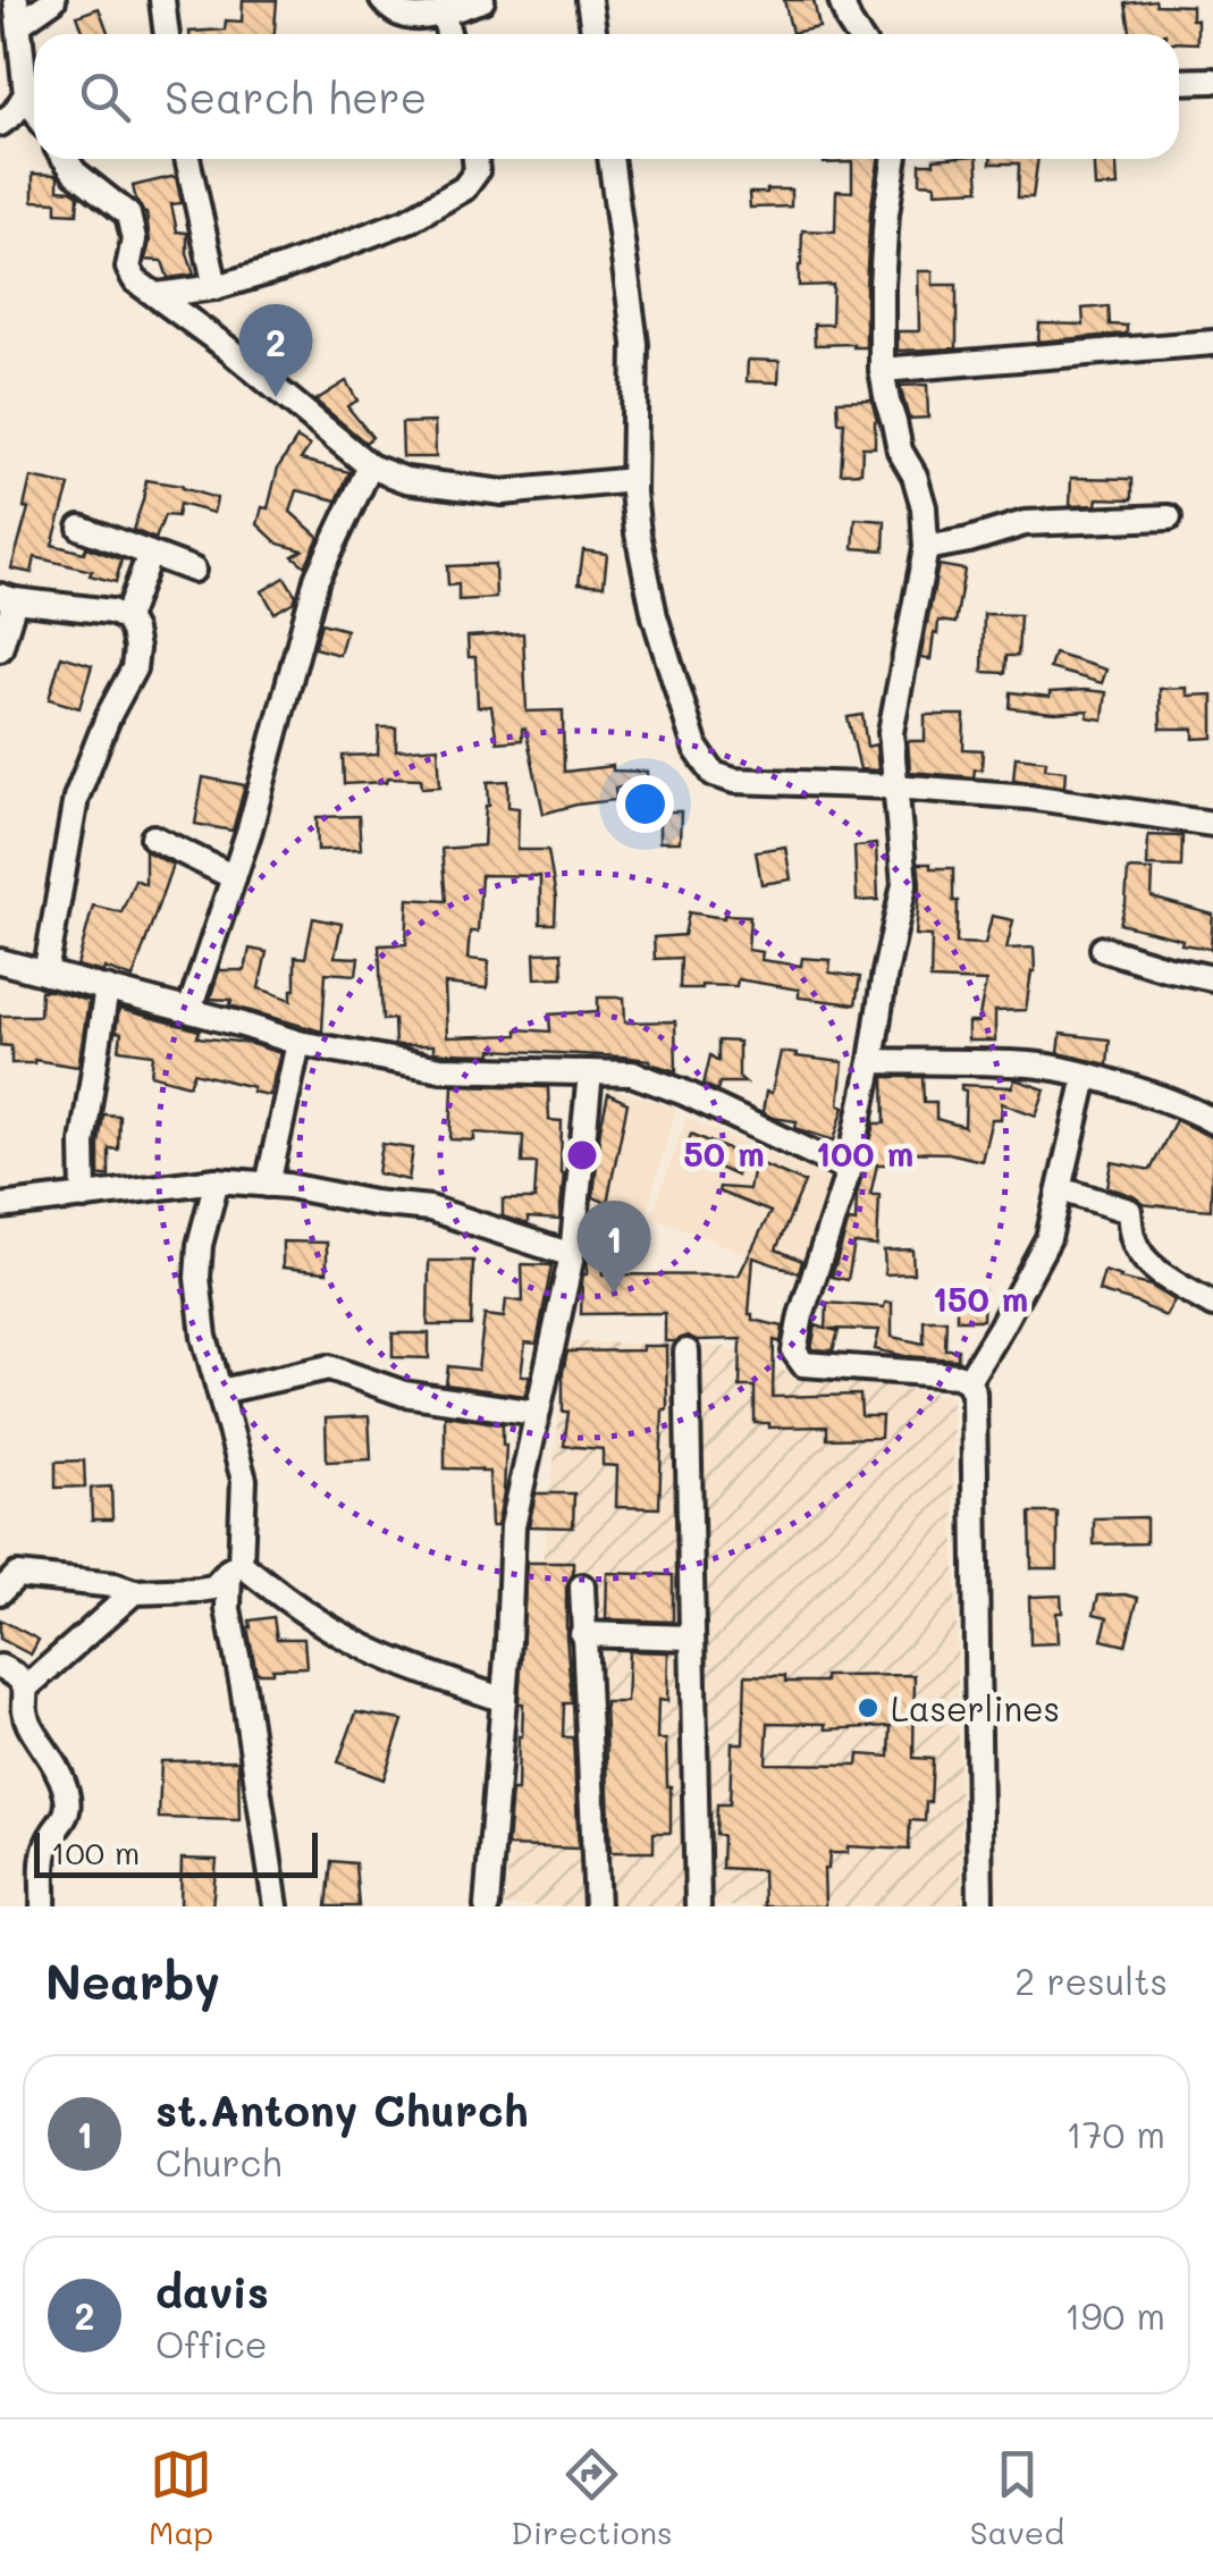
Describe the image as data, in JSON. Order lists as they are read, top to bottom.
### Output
{
  "places": ["Laserlines"],
  "scale_bar": "100 m",
  "page": {
    "search": "Search here",
    "pins": ["2", "1"],
    "scale": "100 m",
    "heading": ["Nearby", "2 results"],
    "list": [
      {
        "mark": "1",
        "name": "st.Antony Church",
        "note": "Church",
        "value": "170 m"
      },
      {
        "mark": "2",
        "name": "davis",
        "note": "Office",
        "value": "190 m"
      }
    ],
    "nav": ["Map", "Directions", "Saved"]
  },
  "rings": ["50 m", "100 m", "150 m"]
}
